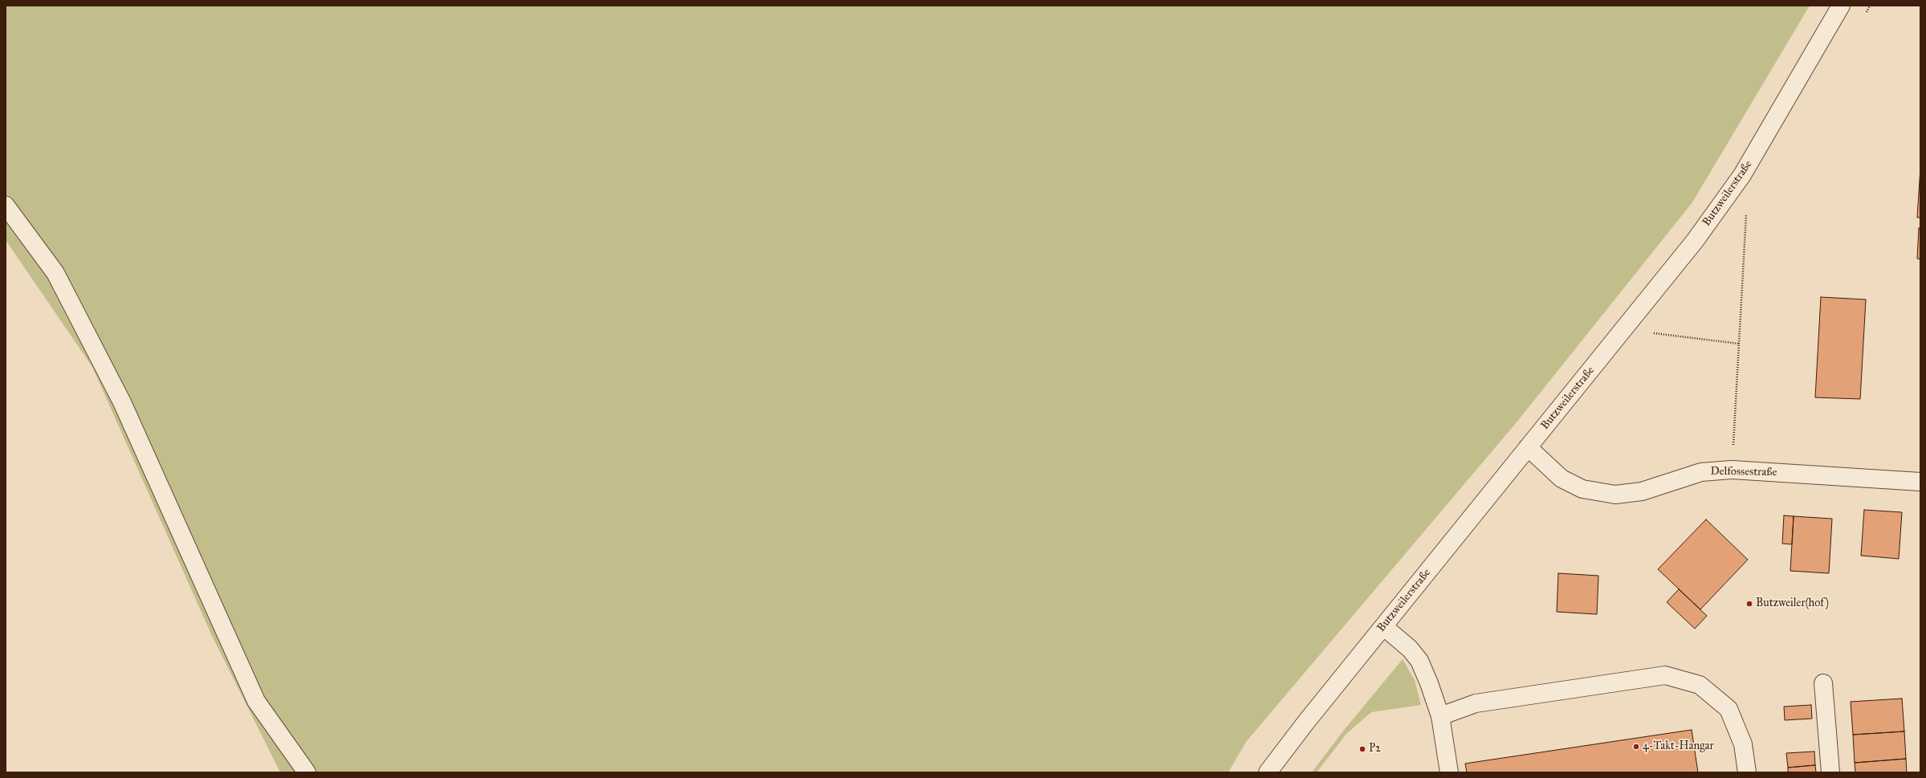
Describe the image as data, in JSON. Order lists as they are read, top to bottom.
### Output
{
  "streets": {
    "street": ["Butzweilerstraße", "Delfossestraße"]
  },
  "crossings": [
    ["Butzweilerstraße", "Delfossestraße"]
  ],
  "places": ["Butzweiler(hof)", "4-Takt-Hangar", "P2"]
}
